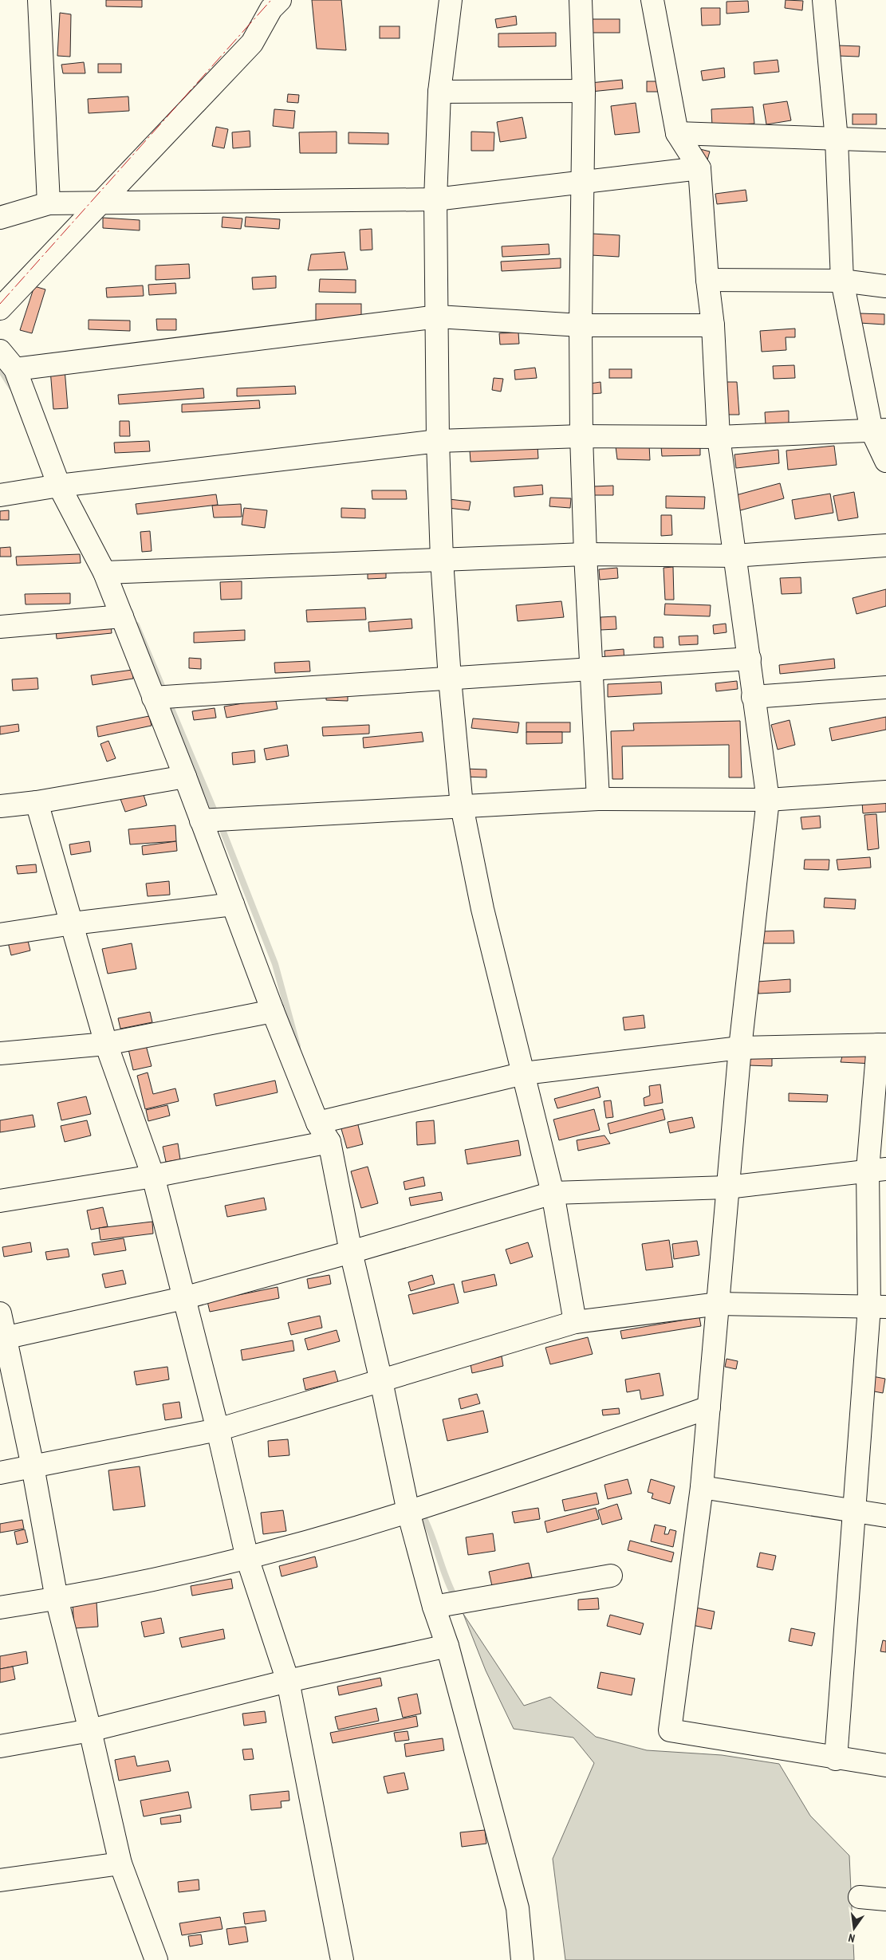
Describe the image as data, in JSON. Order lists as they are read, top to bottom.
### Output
{
  "north": "bottom"
}
